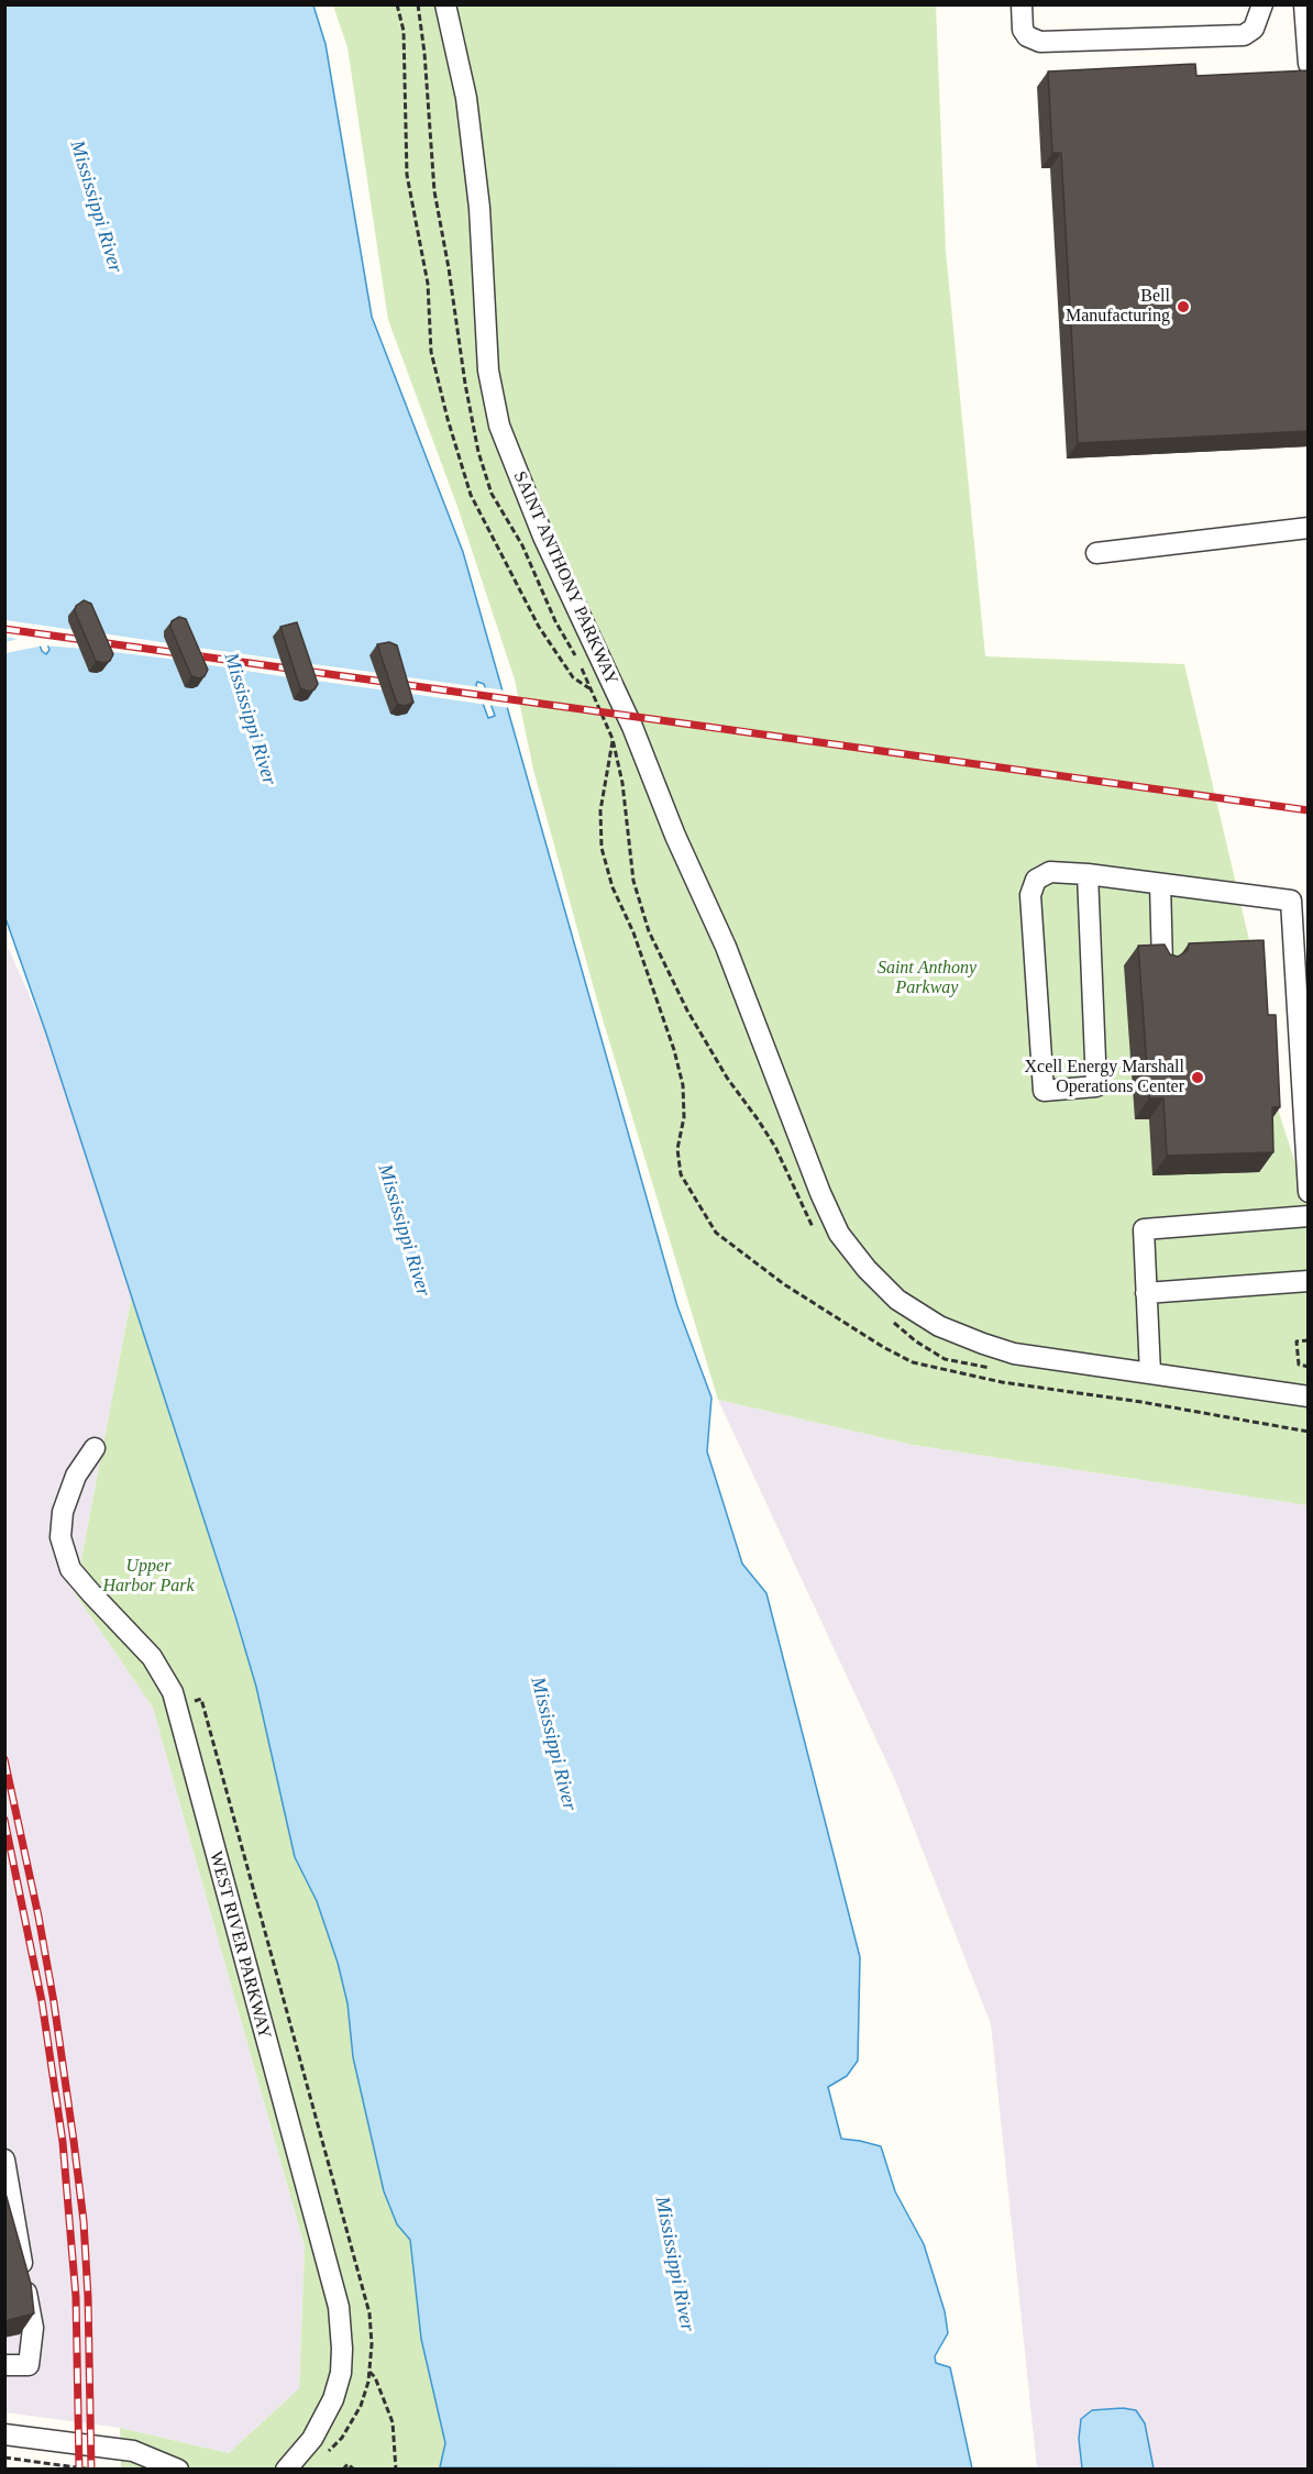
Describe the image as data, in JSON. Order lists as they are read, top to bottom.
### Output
{
  "streets": {
    "street": ["SAINT ANTHONY PARKWAY", "WEST RIVER PARKWAY"]
  },
  "water": ["Mississippi River"],
  "parks": ["Saint Anthony Parkway", "Upper Harbor Park"],
  "places": ["Bell Manufacturing", "Xcell Energy Marshall Operations Center"]
}
